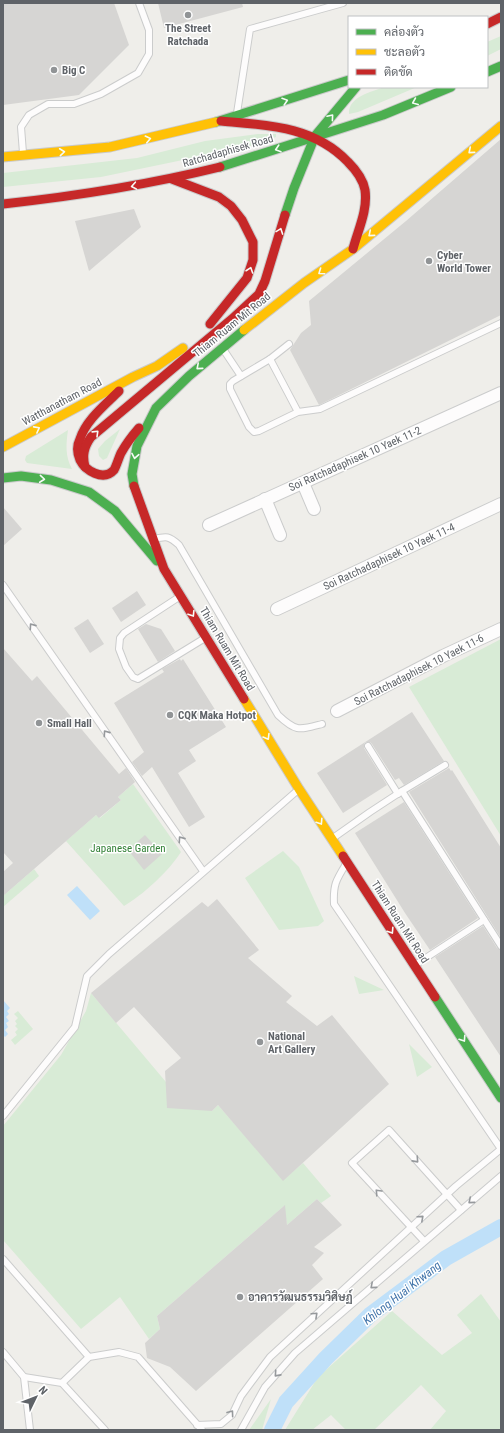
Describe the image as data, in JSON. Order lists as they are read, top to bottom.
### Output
{
  "streets": {
    "street": [
      "Ratchadaphisek Road",
      "Thiam Ruam Mit Road",
      "Watthanatham Road",
      "Soi Ratchadaphisek 10 Yaek 11-2",
      "Soi Ratchadaphisek 10 Yaek 11-4",
      "Soi Ratchadaphisek 10 Yaek 11-6"
    ]
  },
  "crossings": [
    ["Thiam Ruam Mit Road", "Watthanatham Road"]
  ],
  "water": ["Khlong Huai Khwang"],
  "parks": ["Japanese Garden"],
  "places": [
    "The Street Ratchada",
    "Big C",
    "Cyber World Tower",
    "CQK Maka Hotpot",
    "Small Hall",
    "National Art Gallery",
    "อาคารวัฒนธรรมวิศิษฏ์"
  ],
  "legend": ["คล่องตัว", "ชะลอตัว", "ติดขัด"],
  "north": "top right"
}
